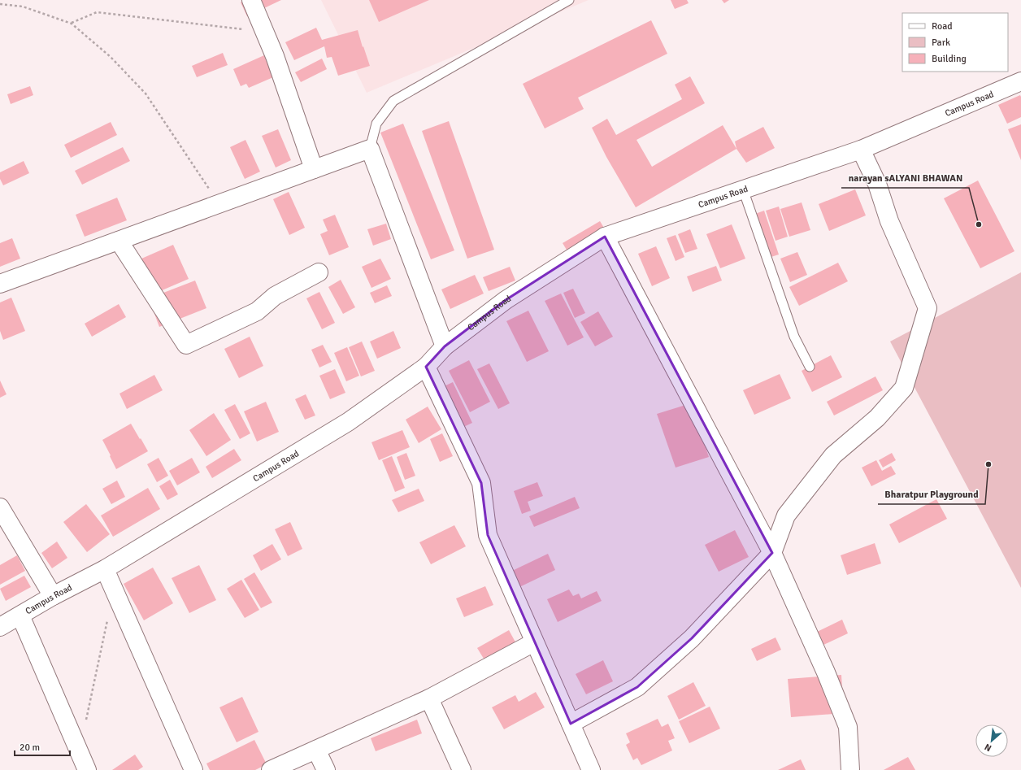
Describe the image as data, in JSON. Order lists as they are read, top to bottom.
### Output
{
  "streets": {
    "street": ["Campus Road"]
  },
  "places": ["narayan sALYANI BHAWAN", "Bharatpur Playground"],
  "legend": ["Road", "Park", "Building"],
  "scale_bar": "20 m",
  "north": "bottom left"
}
